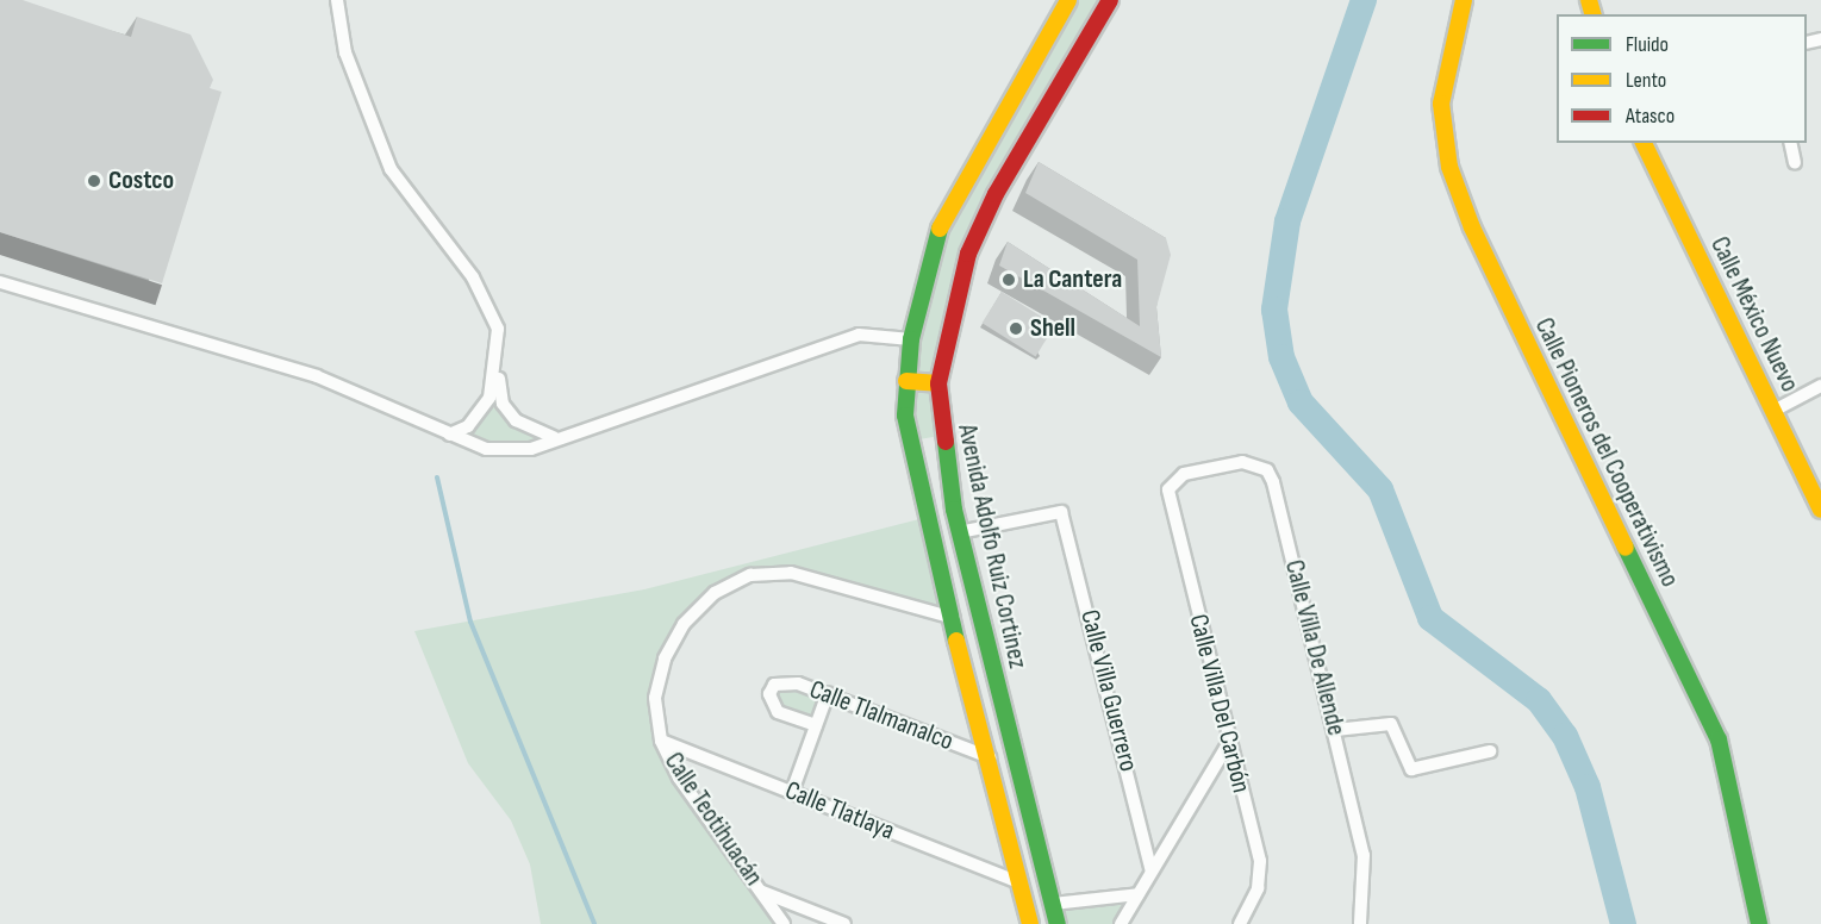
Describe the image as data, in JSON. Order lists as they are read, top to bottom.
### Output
{
  "streets": {
    "main road": ["Calle México Nuevo", "Calle Pioneros del Cooperativismo", "Avenida Adolfo Ruiz Cortinez"],
    "street": [
      "Calle Villa De Allende",
      "Calle Villa Guerrero",
      "Calle Villa Del Carbón",
      "Calle Tlalmanalco",
      "Calle Tlatlaya",
      "Calle Teotihuacán"
    ]
  },
  "crossings": [
    ["Avenida Adolfo Ruiz Cortinez", "Calle Villa Guerrero"],
    ["Avenida Adolfo Ruiz Cortinez", "Calle Tlalmanalco"],
    ["Avenida Adolfo Ruiz Cortinez", "Calle Tlatlaya"],
    ["Avenida Adolfo Ruiz Cortinez", "Calle Teotihuacán"],
    ["Calle Villa De Allende", "Calle Villa Del Carbón"],
    ["Calle Tlatlaya", "Calle Teotihuacán"]
  ],
  "places": ["Costco", "La Cantera", "Shell"],
  "legend": ["Fluido", "Lento", "Atasco"]
}
